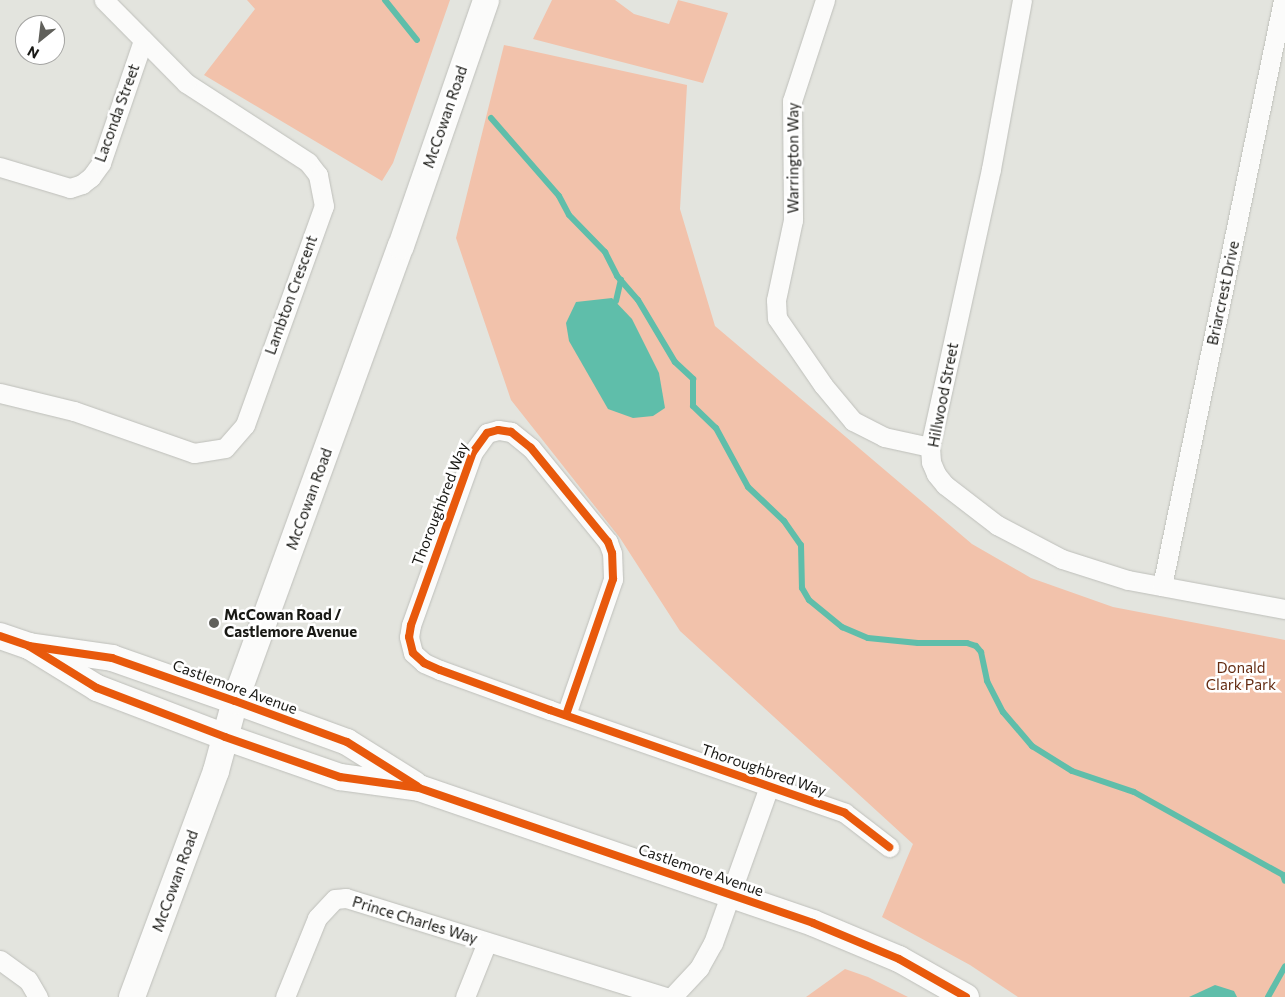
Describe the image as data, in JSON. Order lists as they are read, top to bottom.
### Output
{
  "streets": {
    "street": [
      "Laconda Street",
      "McCowan Road",
      "Warrington Way",
      "Briarcrest Drive",
      "Lambton Crescent",
      "Hillwood Street",
      "Thoroughbred Way",
      "Castlemore Avenue",
      "Prince Charles Way"
    ]
  },
  "crossings": [
    ["Laconda Street", "Lambton Crescent"],
    ["McCowan Road", "Castlemore Avenue"],
    ["Warrington Way", "Hillwood Street"],
    ["Briarcrest Drive", "Hillwood Street"]
  ],
  "parks": ["Donald Clark Park"],
  "places": ["McCowan Road / Castlemore Avenue"],
  "north": "bottom left"
}
